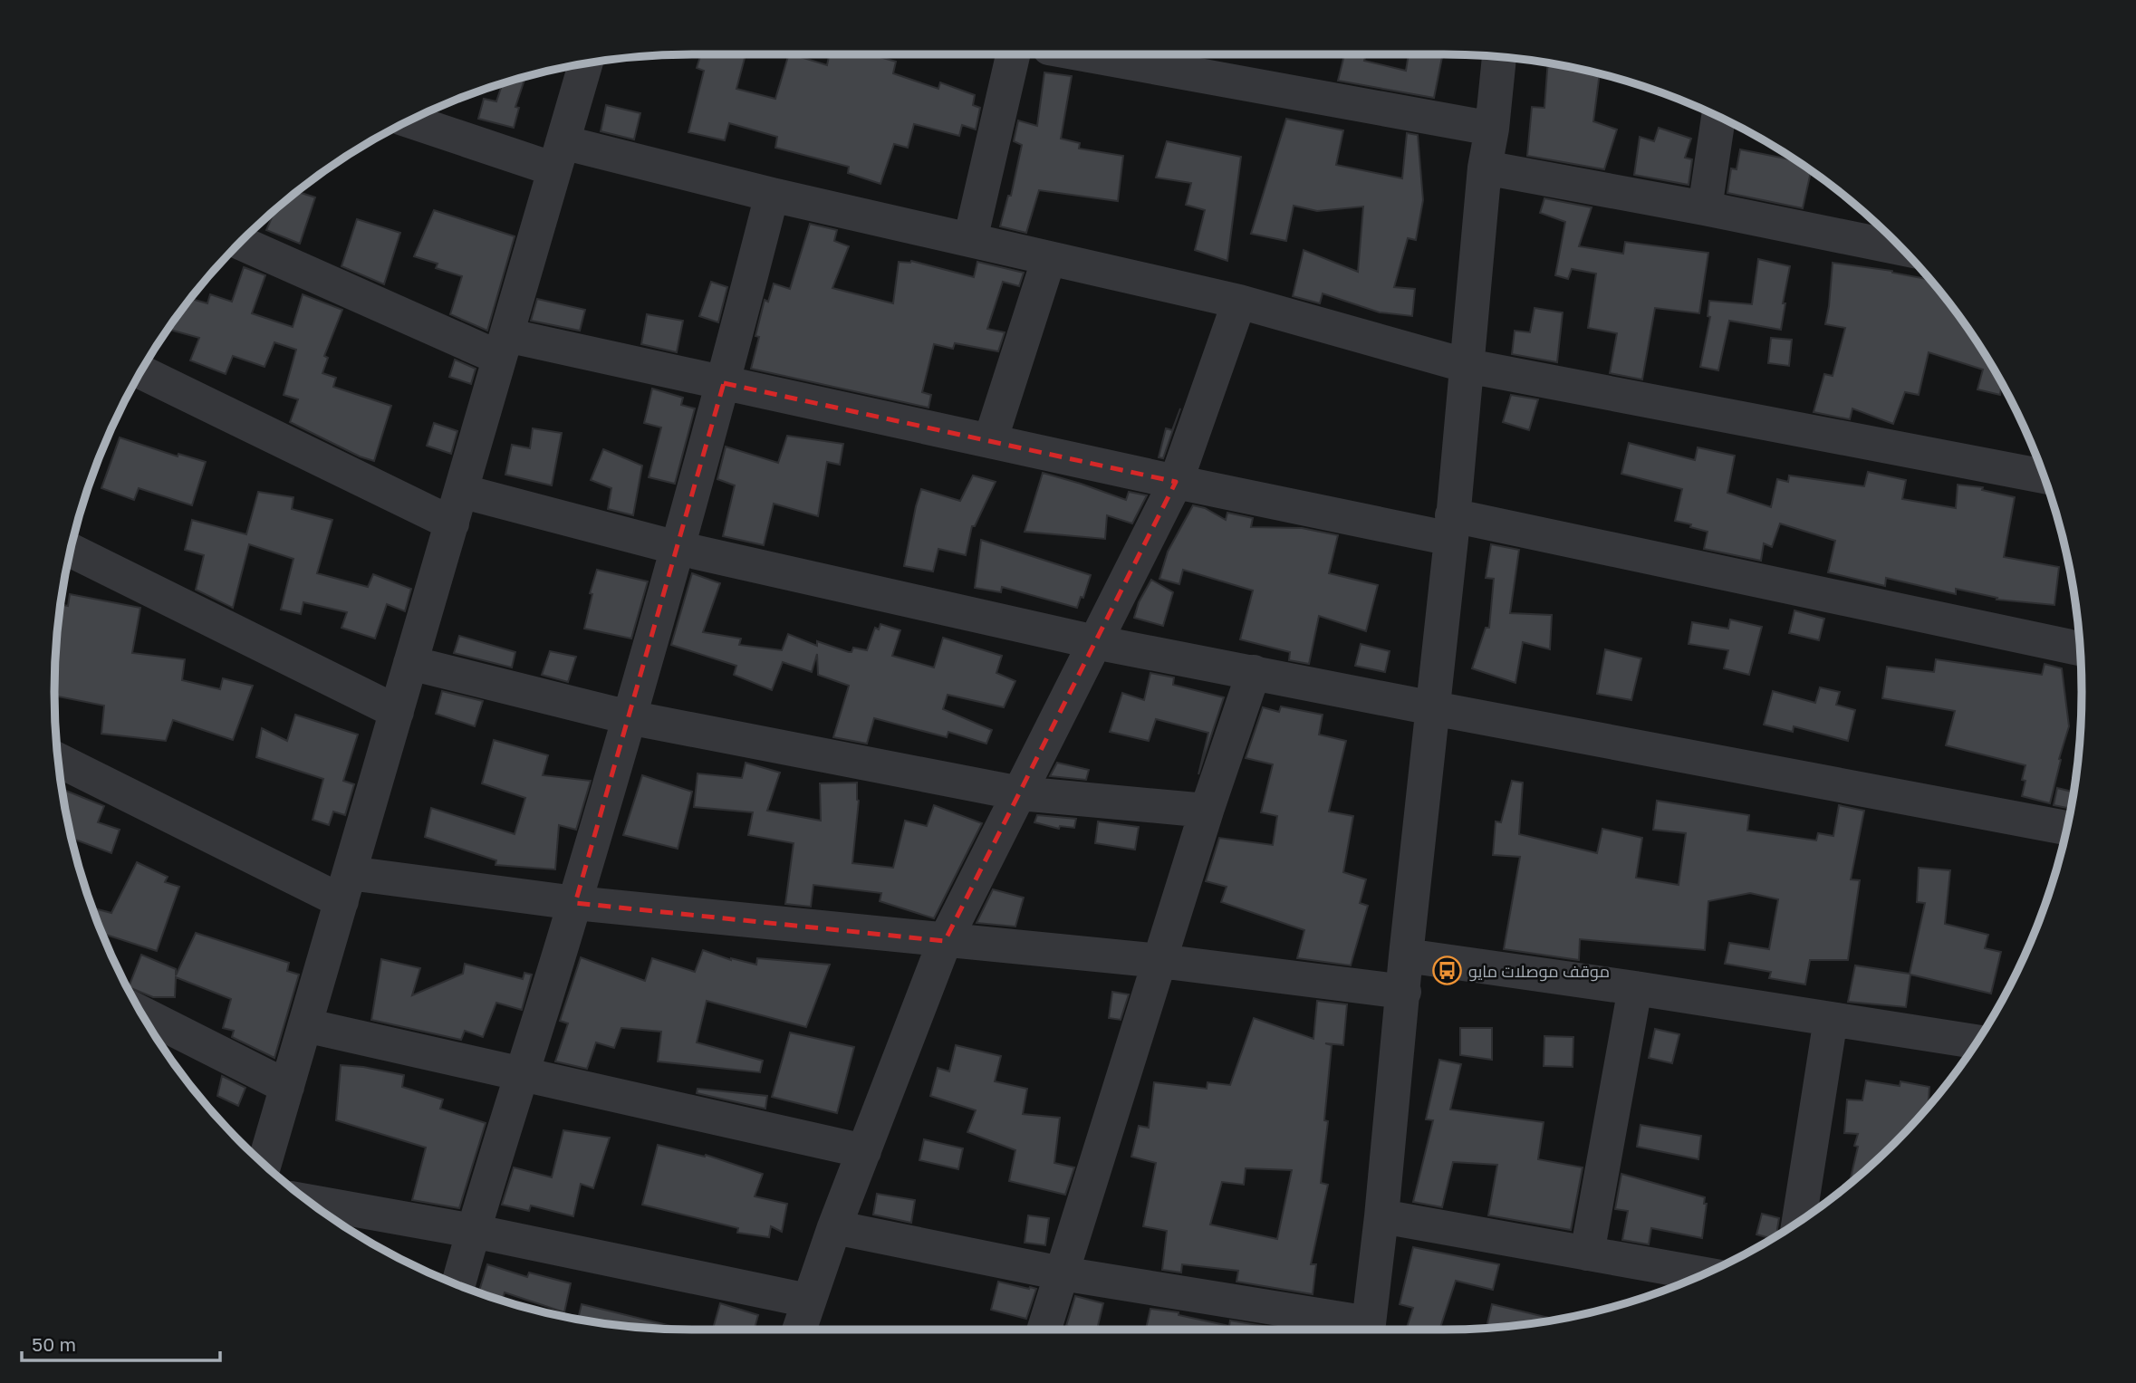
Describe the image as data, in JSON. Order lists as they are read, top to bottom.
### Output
{
  "places": {
    "bus stop": ["موقف موصلات مايو"]
  },
  "scale_bar": "50 m"
}
